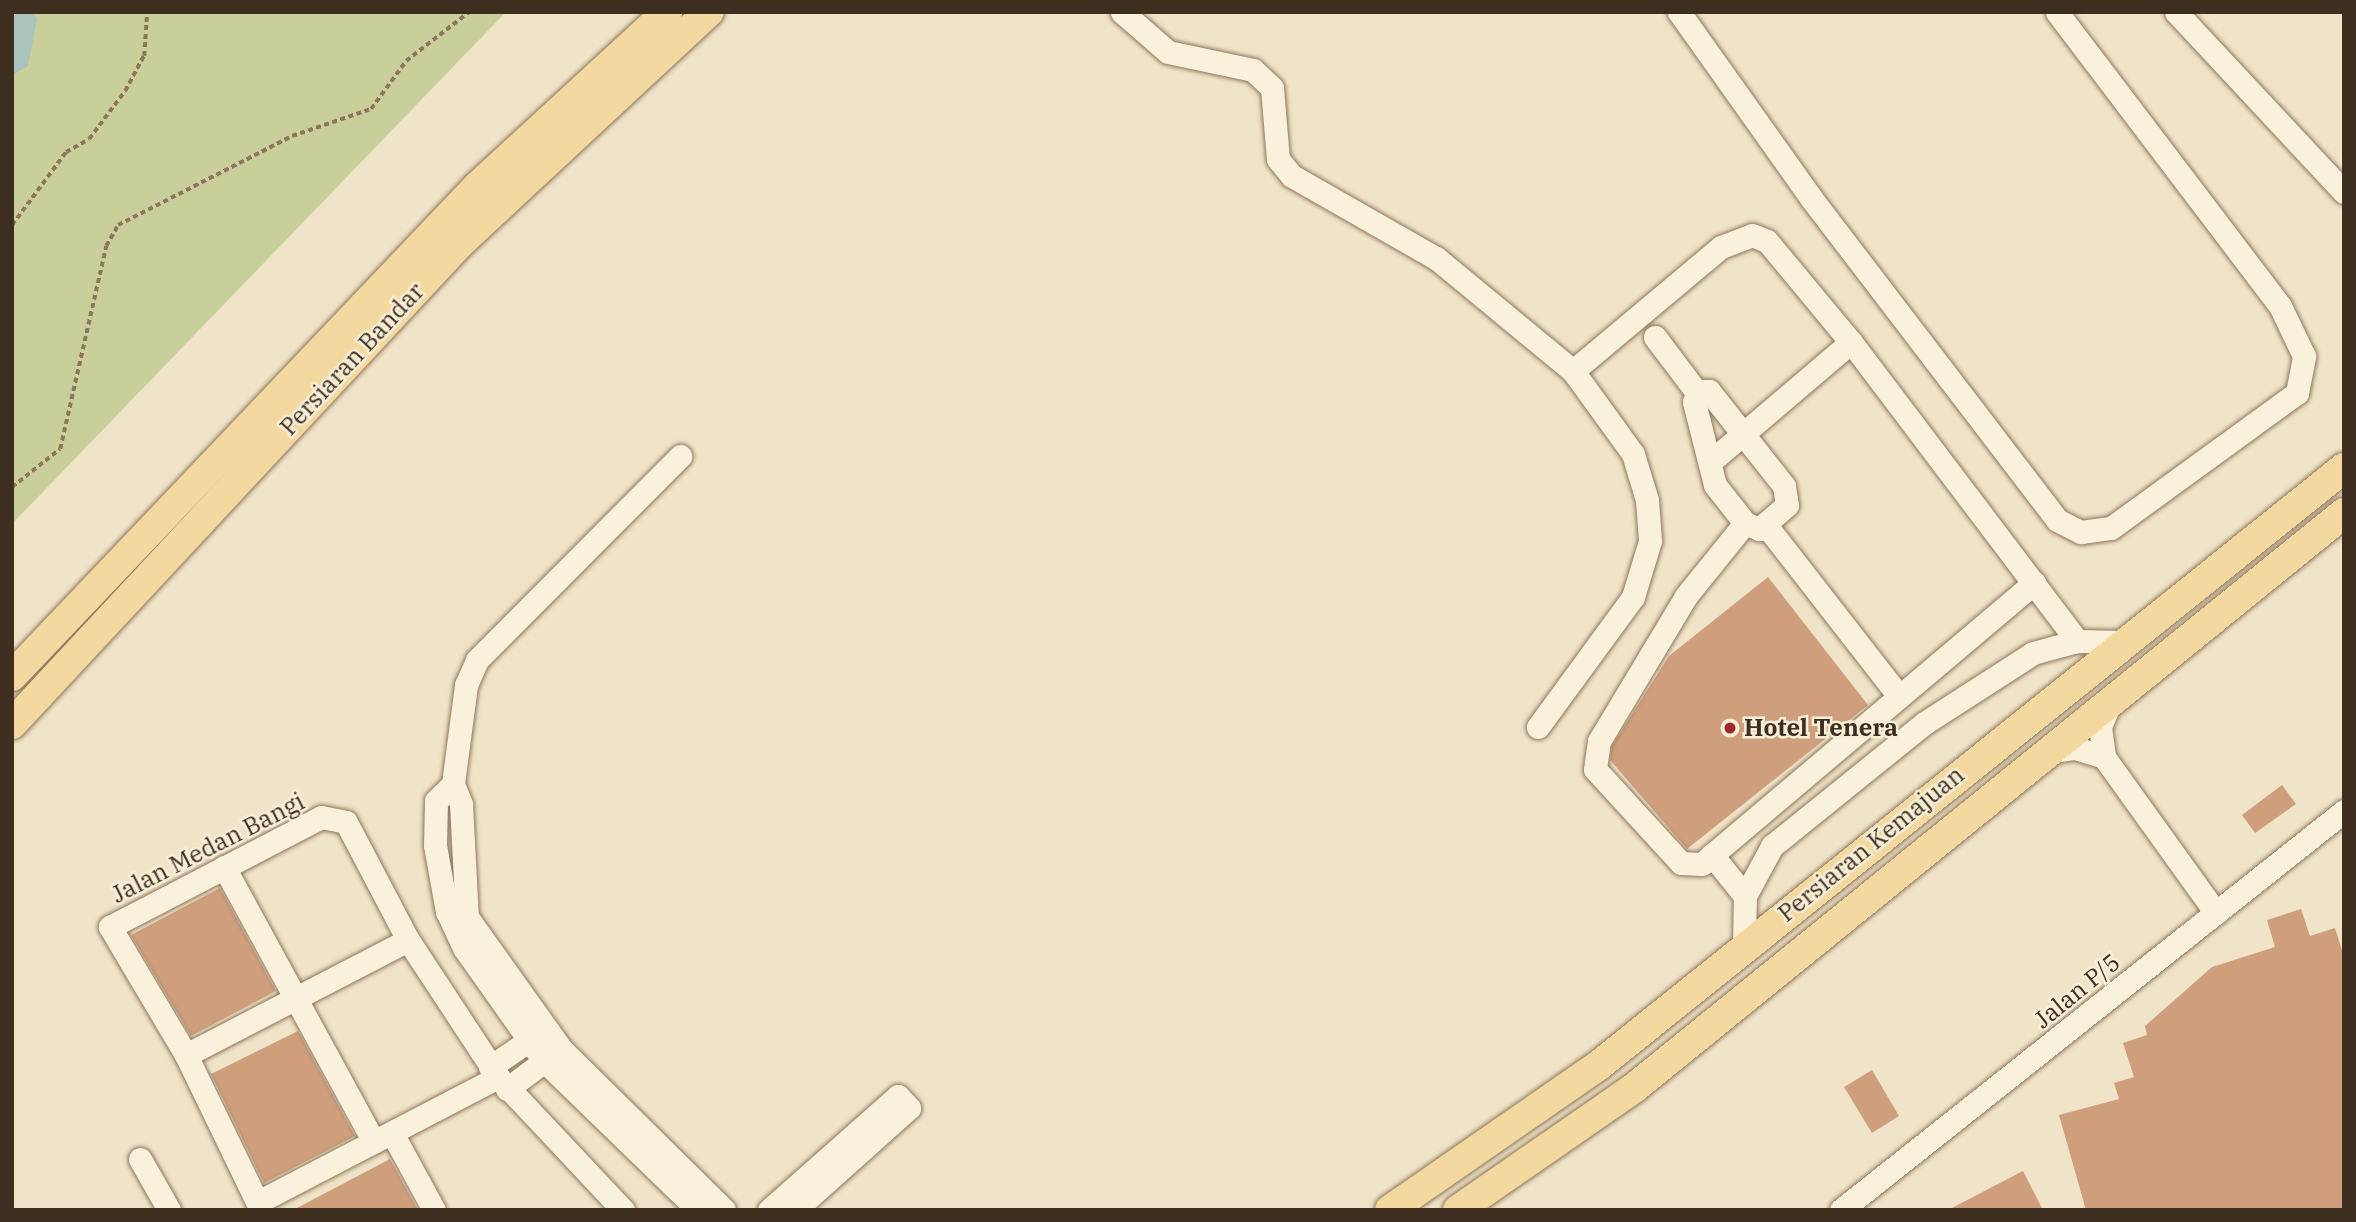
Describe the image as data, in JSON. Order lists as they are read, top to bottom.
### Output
{
  "streets": {
    "main road": ["Persiaran Bandar", "Persiaran Kemajuan"],
    "street": ["Jalan Medan Bangi", "Jalan P/5"]
  },
  "places": ["Hotel Tenera"]
}
